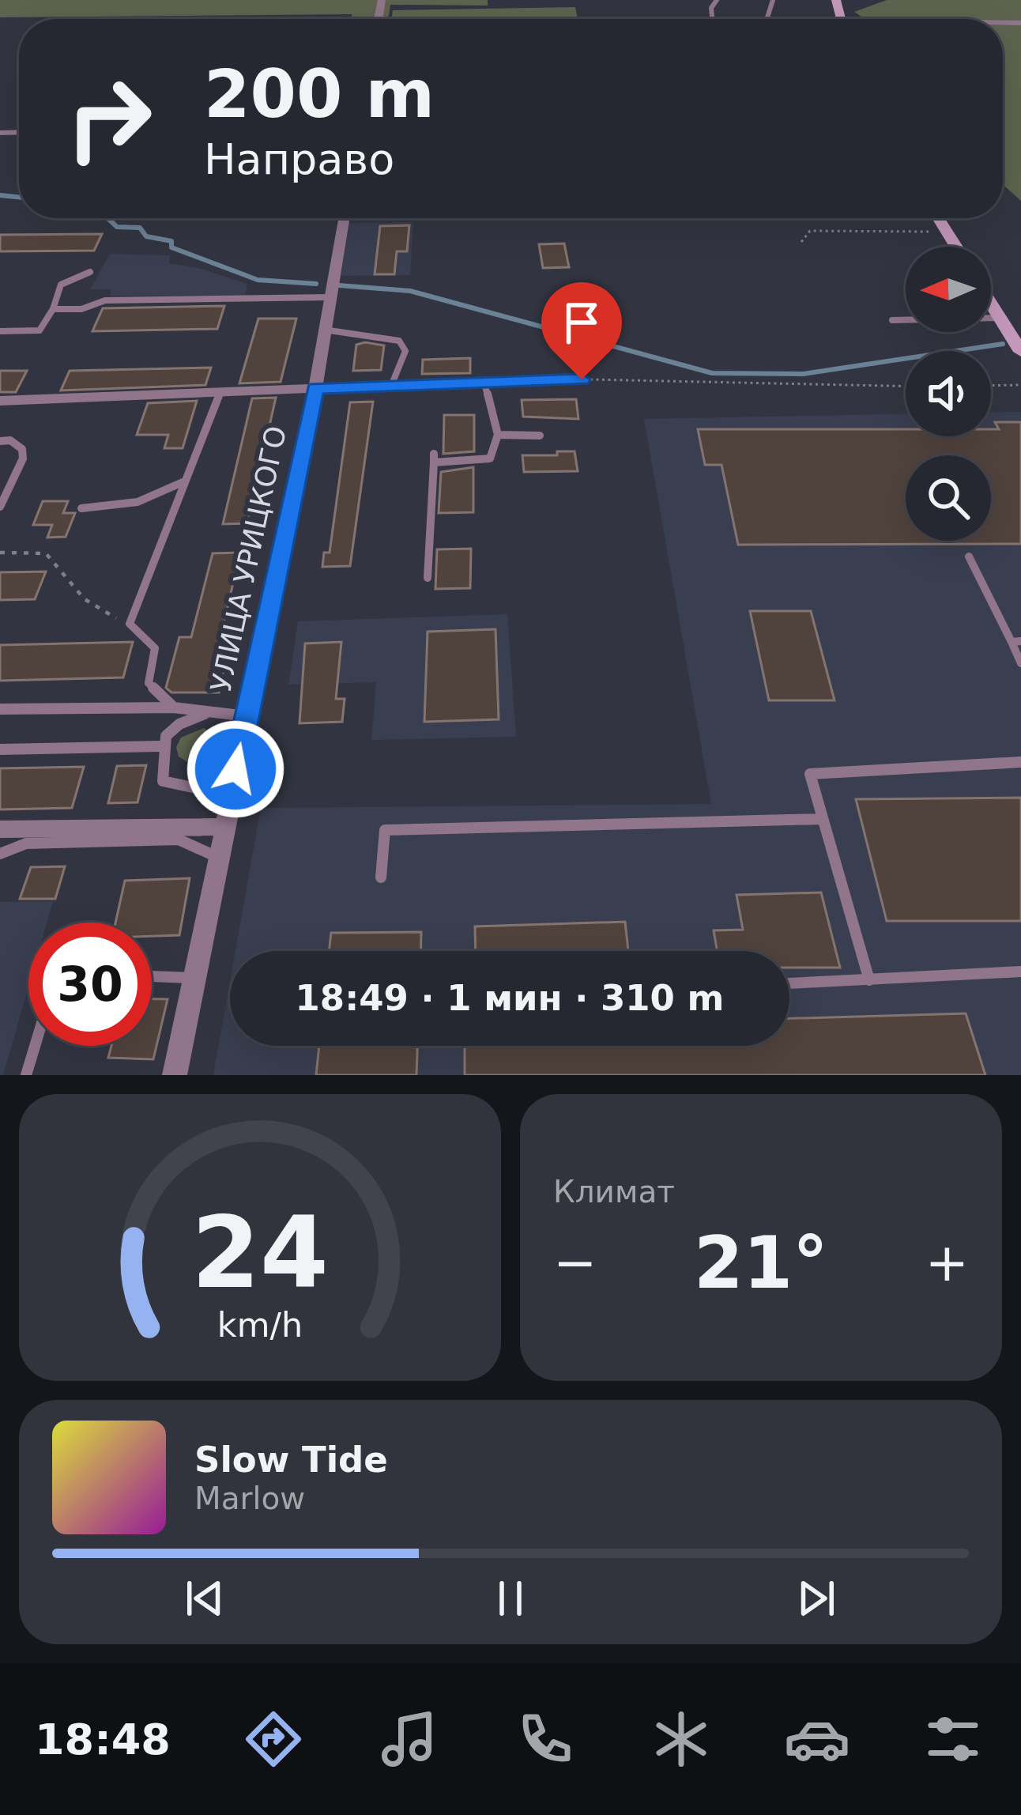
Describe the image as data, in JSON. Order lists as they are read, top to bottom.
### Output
{
  "streets": {
    "street": ["УЛИЦА УРИЦКОГО"]
  },
  "north": "left",
  "page": {
    "turn": ["200 m", "Направо"],
    "limit": "30",
    "trip": "18:49 · 1 мин · 310 m",
    "tile": "Климат",
    "heat": ["−", "21°", "+"],
    "song": ["Slow Tide", "Marlow"],
    "tabs": "18:48",
    "gauge": ["24", "km/h"]
  }
}
